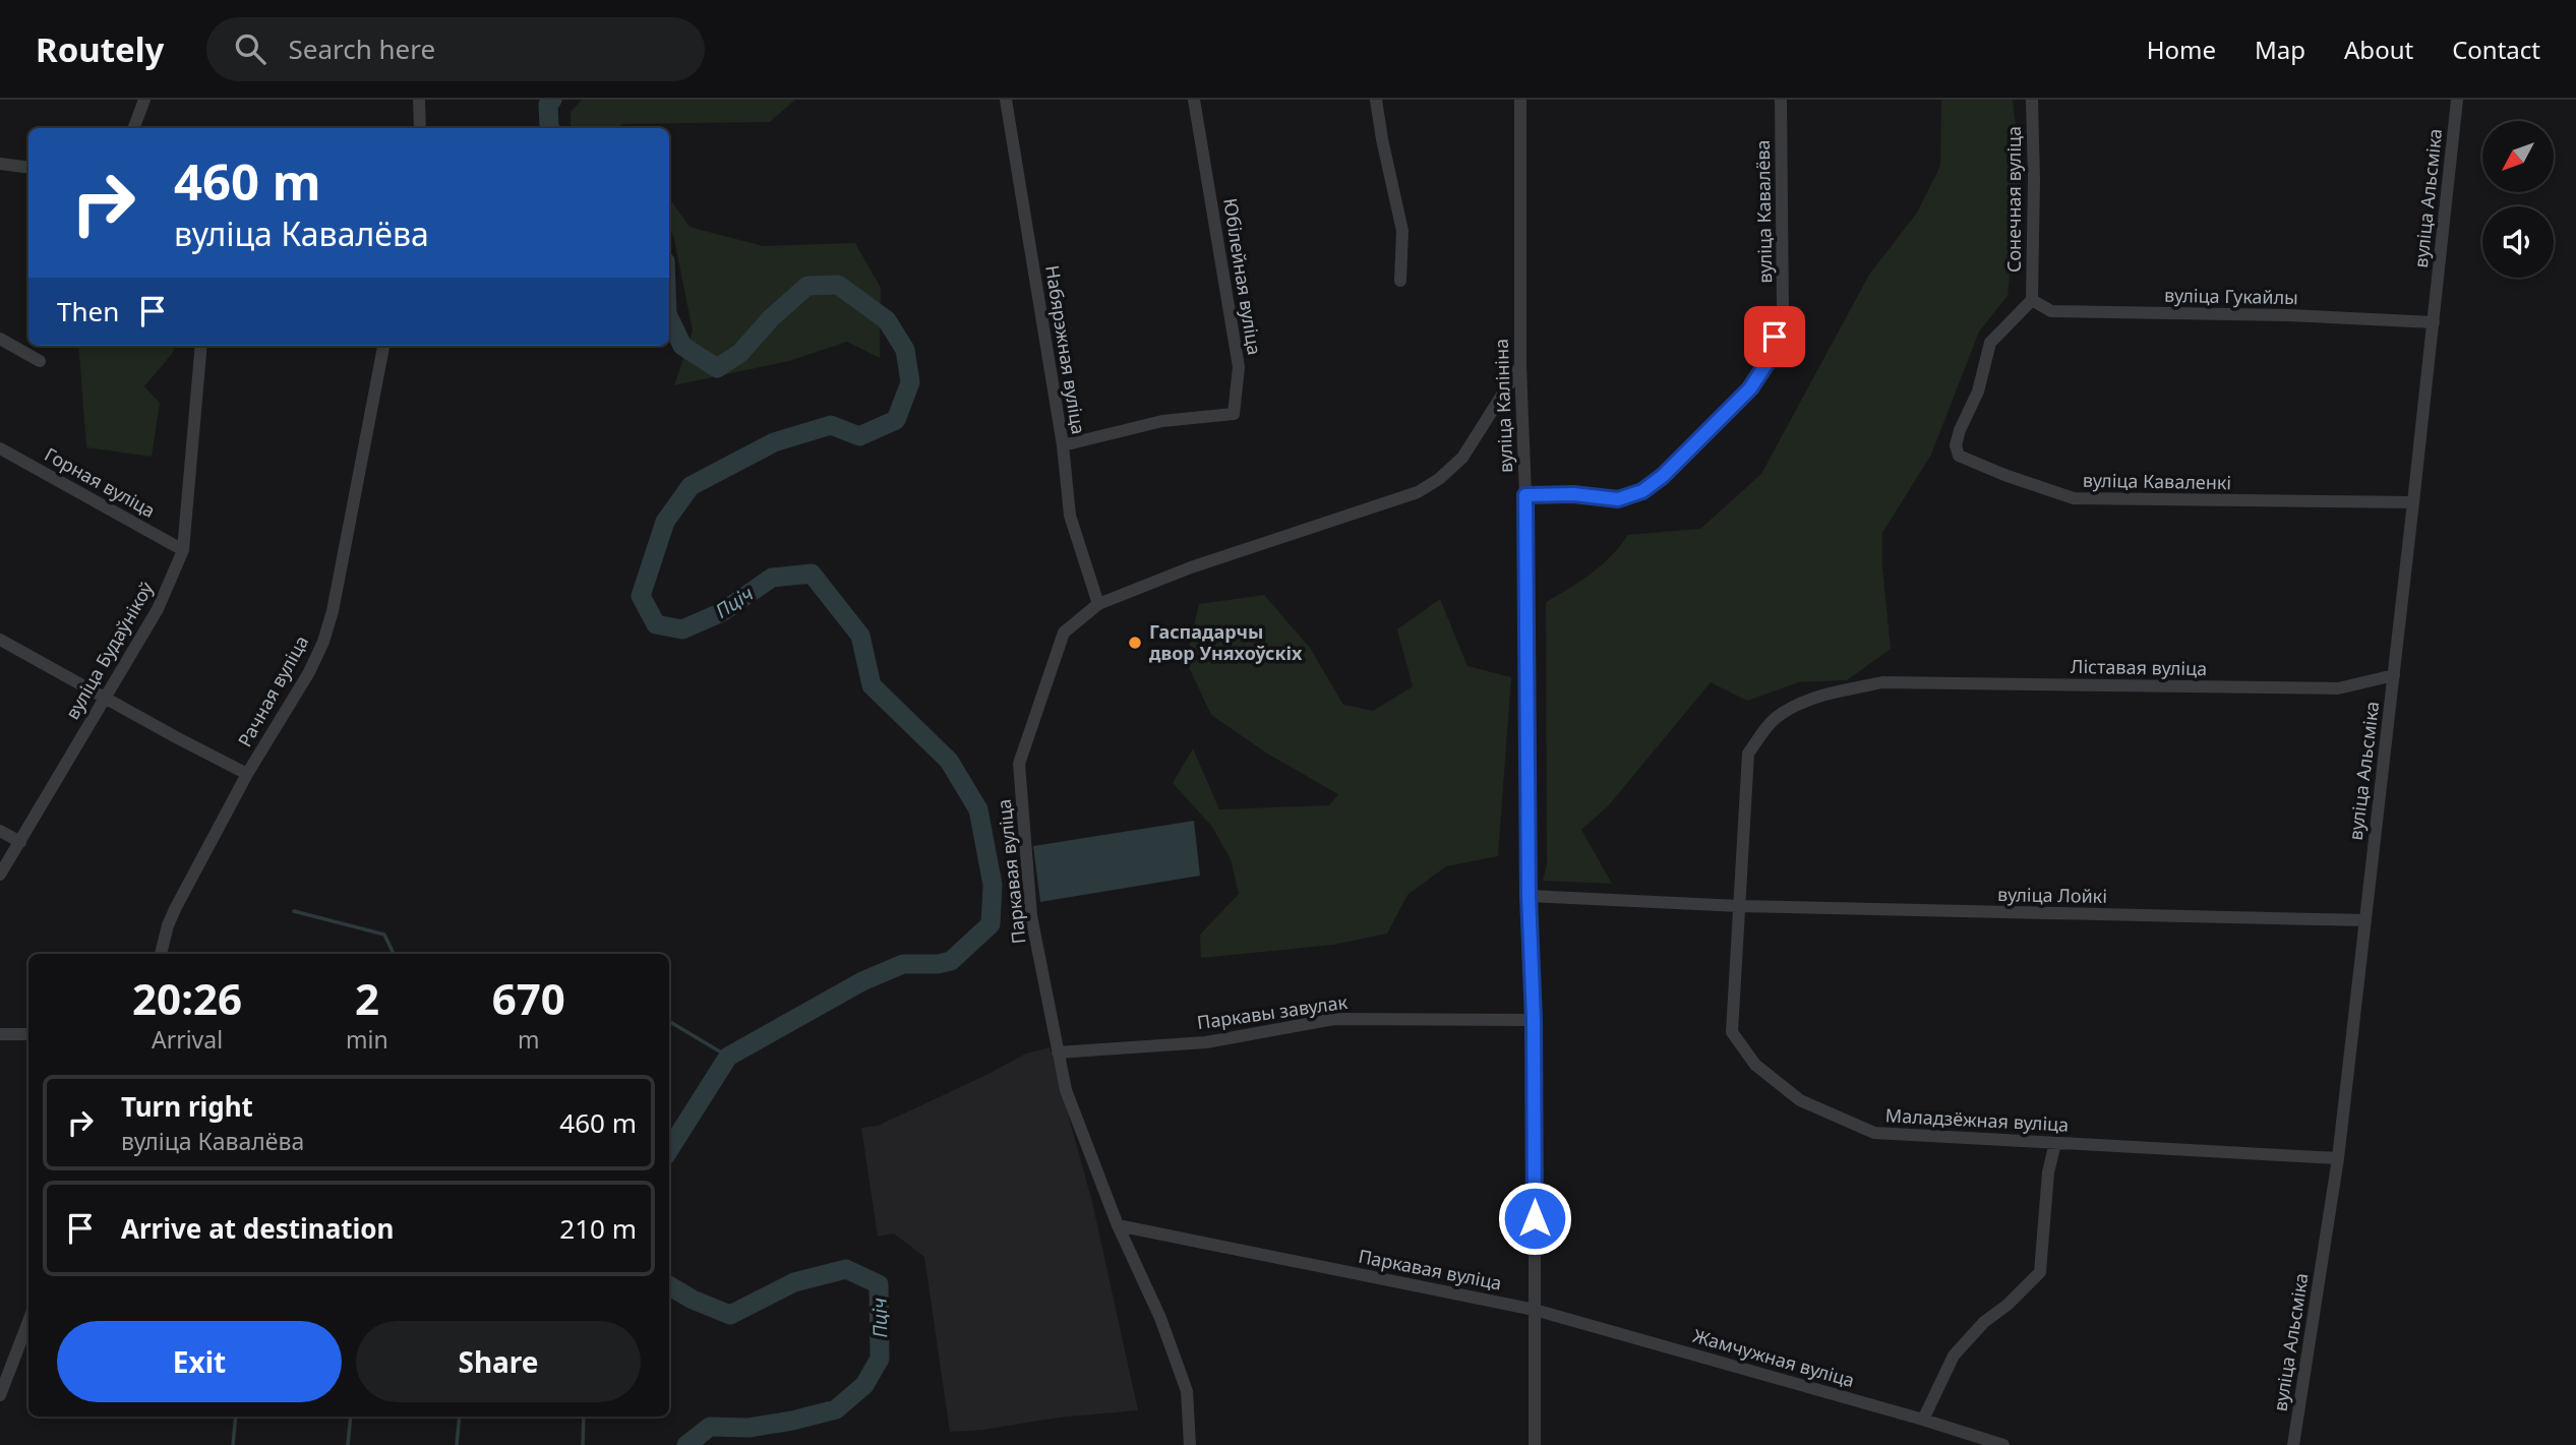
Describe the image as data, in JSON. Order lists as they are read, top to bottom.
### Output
{
  "streets": {
    "street": [
      "вуліца Альсміка",
      "Сонечная вуліца",
      "вуліца Кавалёва",
      "Юбілейная вуліца",
      "вуліца Гукайлы",
      "Набярэжная вуліца",
      "вуліца Калініна",
      "вуліца Каваленкі",
      "Горная вуліца",
      "вуліца Будаўнікоў",
      "Ліставая вуліца",
      "Рачная вуліца",
      "Паркавая вуліца",
      "вуліца Лойкі",
      "Паркавы завулак",
      "Маладзёжная вуліца",
      "Жамчужная вуліца"
    ]
  },
  "crossings": [
    ["вуліца Альсміка", "вуліца Гукайлы"],
    ["вуліца Альсміка", "вуліца Каваленкі"],
    ["вуліца Альсміка", "Ліставая вуліца"],
    ["вуліца Альсміка", "вуліца Лойкі"],
    ["вуліца Альсміка", "Маладзёжная вуліца"],
    ["Сонечная вуліца", "вуліца Гукайлы"],
    ["Сонечная вуліца", "вуліца Каваленкі"],
    ["вуліца Кавалёва", "вуліца Калініна"],
    ["Юбілейная вуліца", "Набярэжная вуліца"],
    ["вуліца Гукайлы", "вуліца Каваленкі"],
    ["Набярэжная вуліца", "Паркавая вуліца"],
    ["вуліца Калініна", "Паркавая вуліца"],
    ["вуліца Калініна", "вуліца Лойкі"],
    ["вуліца Калініна", "Паркавы завулак"],
    ["вуліца Калініна", "Жамчужная вуліца"],
    ["Горная вуліца", "вуліца Будаўнікоў"],
    ["Ліставая вуліца", "вуліца Лойкі"],
    ["Ліставая вуліца", "Маладзёжная вуліца"],
    ["Паркавая вуліца", "Паркавы завулак"],
    ["Паркавая вуліца", "Жамчужная вуліца"],
    ["вуліца Лойкі", "Маладзёжная вуліца"]
  ],
  "water": ["Пціч"],
  "places": ["Гаспадарчы двор Уняхоўскіх"],
  "north": "bottom left",
  "page": {
    "header": "Routely",
    "search": "Search here",
    "nav": [
      "Home",
      "Map",
      "About",
      "Contact"
    ],
    "turn": ["460 m", "вуліца Кавалёва"],
    "then": "Then",
    "eta": [
      "20:26",
      "Arrival",
      "2",
      "min",
      "670",
      "m"
    ],
    "list": [
      {
        "name": "Turn right",
        "note": "вуліца Кавалёва",
        "value": "460 m"
      },
      {
        "name": "Arrive at destination",
        "value": "210 m"
      }
    ],
    "buttons": ["Exit", "Share"]
  }
}
